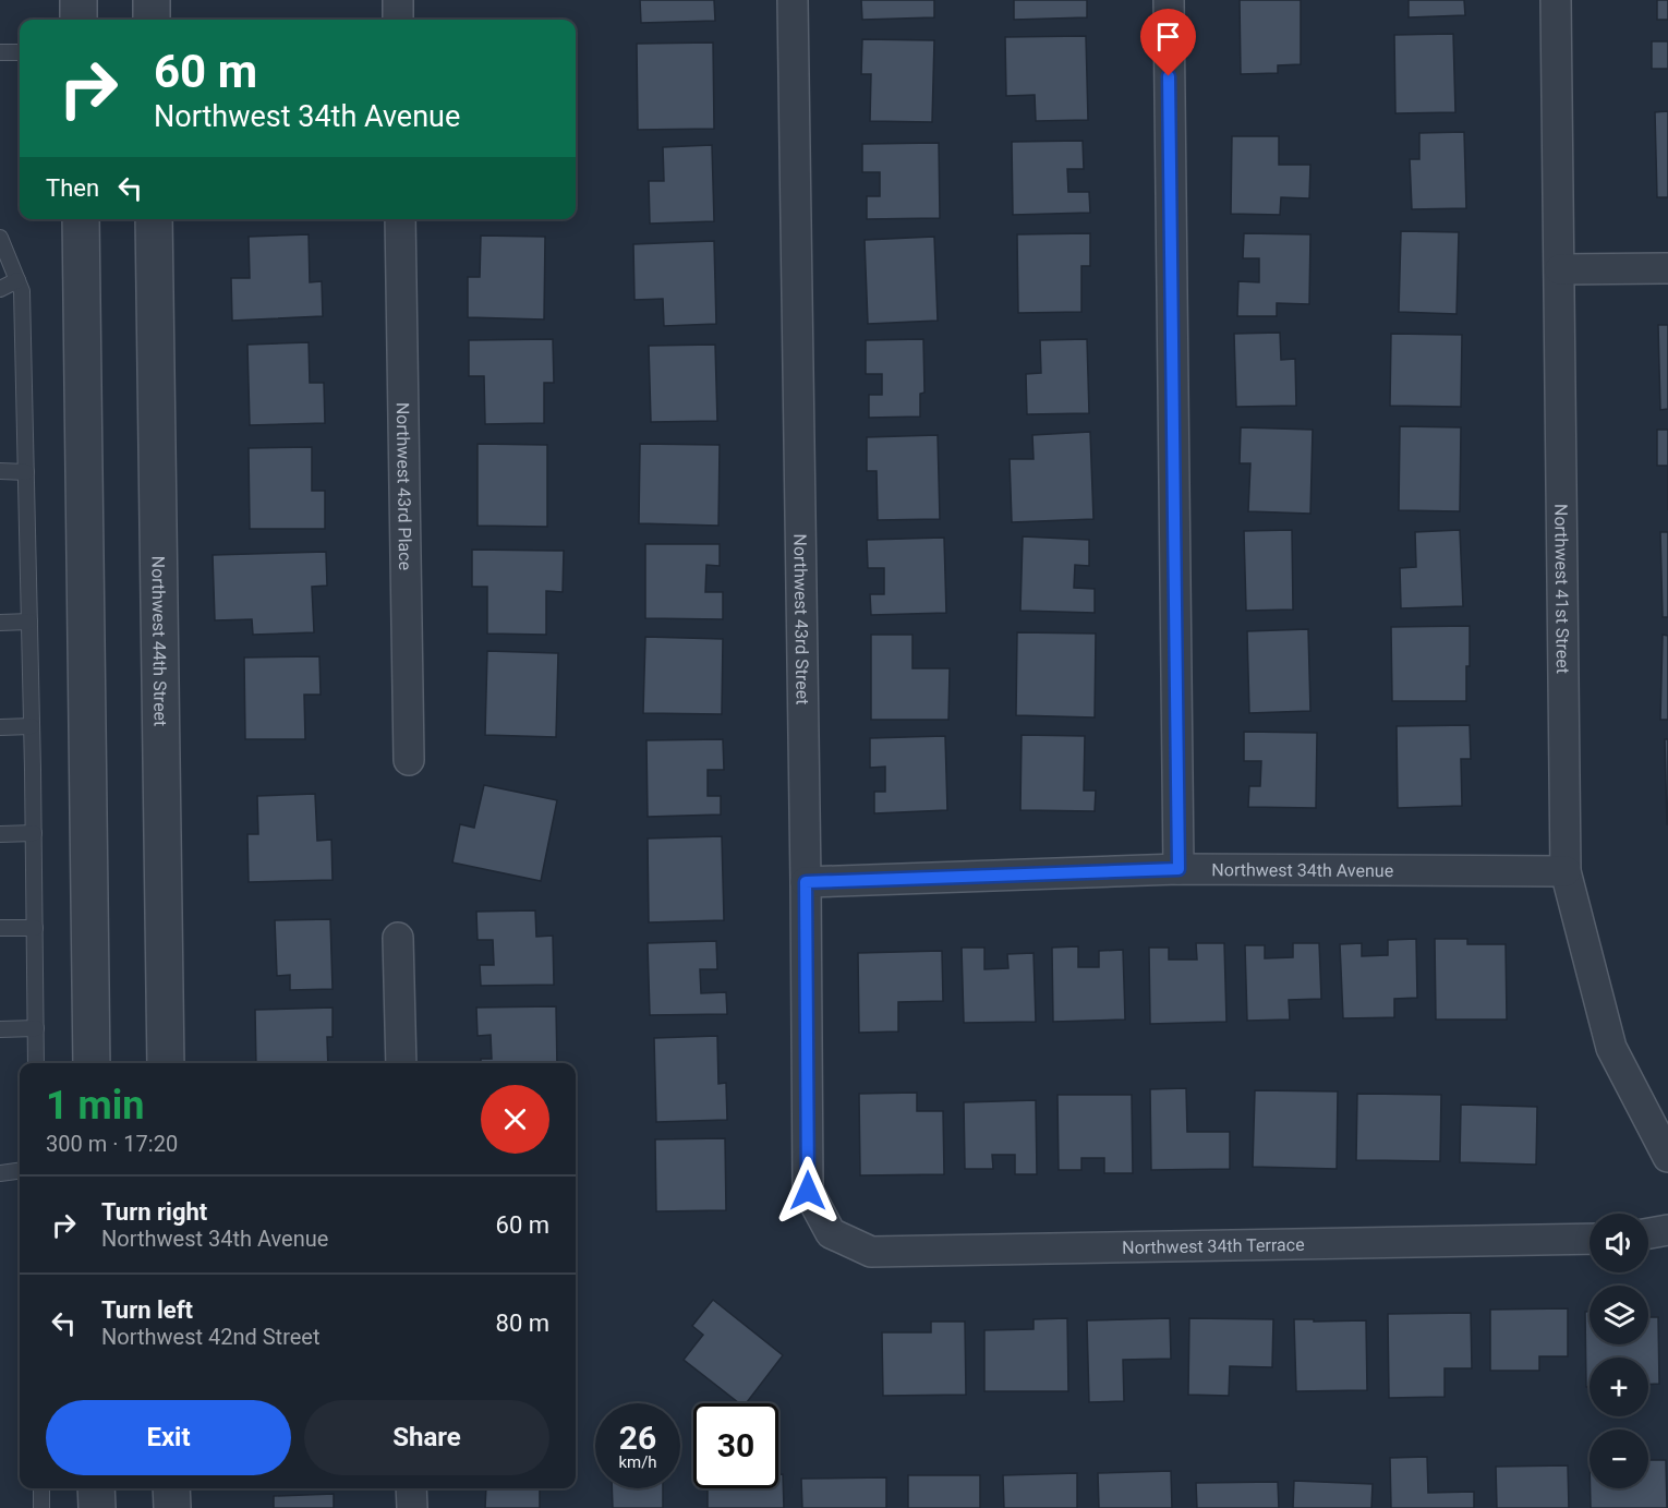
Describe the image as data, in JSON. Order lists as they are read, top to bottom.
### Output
{
  "streets": {
    "street": [
      "Northwest 43rd Place",
      "Northwest 41st Street",
      "Northwest 43rd Street",
      "Northwest 44th Street",
      "Northwest 34th Avenue",
      "Northwest 34th Terrace"
    ]
  },
  "crossings": [
    ["Northwest 41st Street", "Northwest 34th Avenue"],
    ["Northwest 43rd Street", "Northwest 34th Avenue"],
    ["Northwest 43rd Street", "Northwest 34th Terrace"]
  ],
  "page": {
    "turn": ["60 m", "Northwest 34th Avenue"],
    "then": "Then",
    "heading": ["1 min", "300 m · 17:20"],
    "list": [
      {
        "name": "Turn right",
        "note": "Northwest 34th Avenue",
        "value": "60 m"
      },
      {
        "name": "Turn left",
        "note": "Northwest 42nd Street",
        "value": "80 m"
      }
    ],
    "map_buttons": ["+", "−"],
    "buttons": ["Exit", "Share"],
    "speed": "26 km/h",
    "limit": "30"
  }
}
